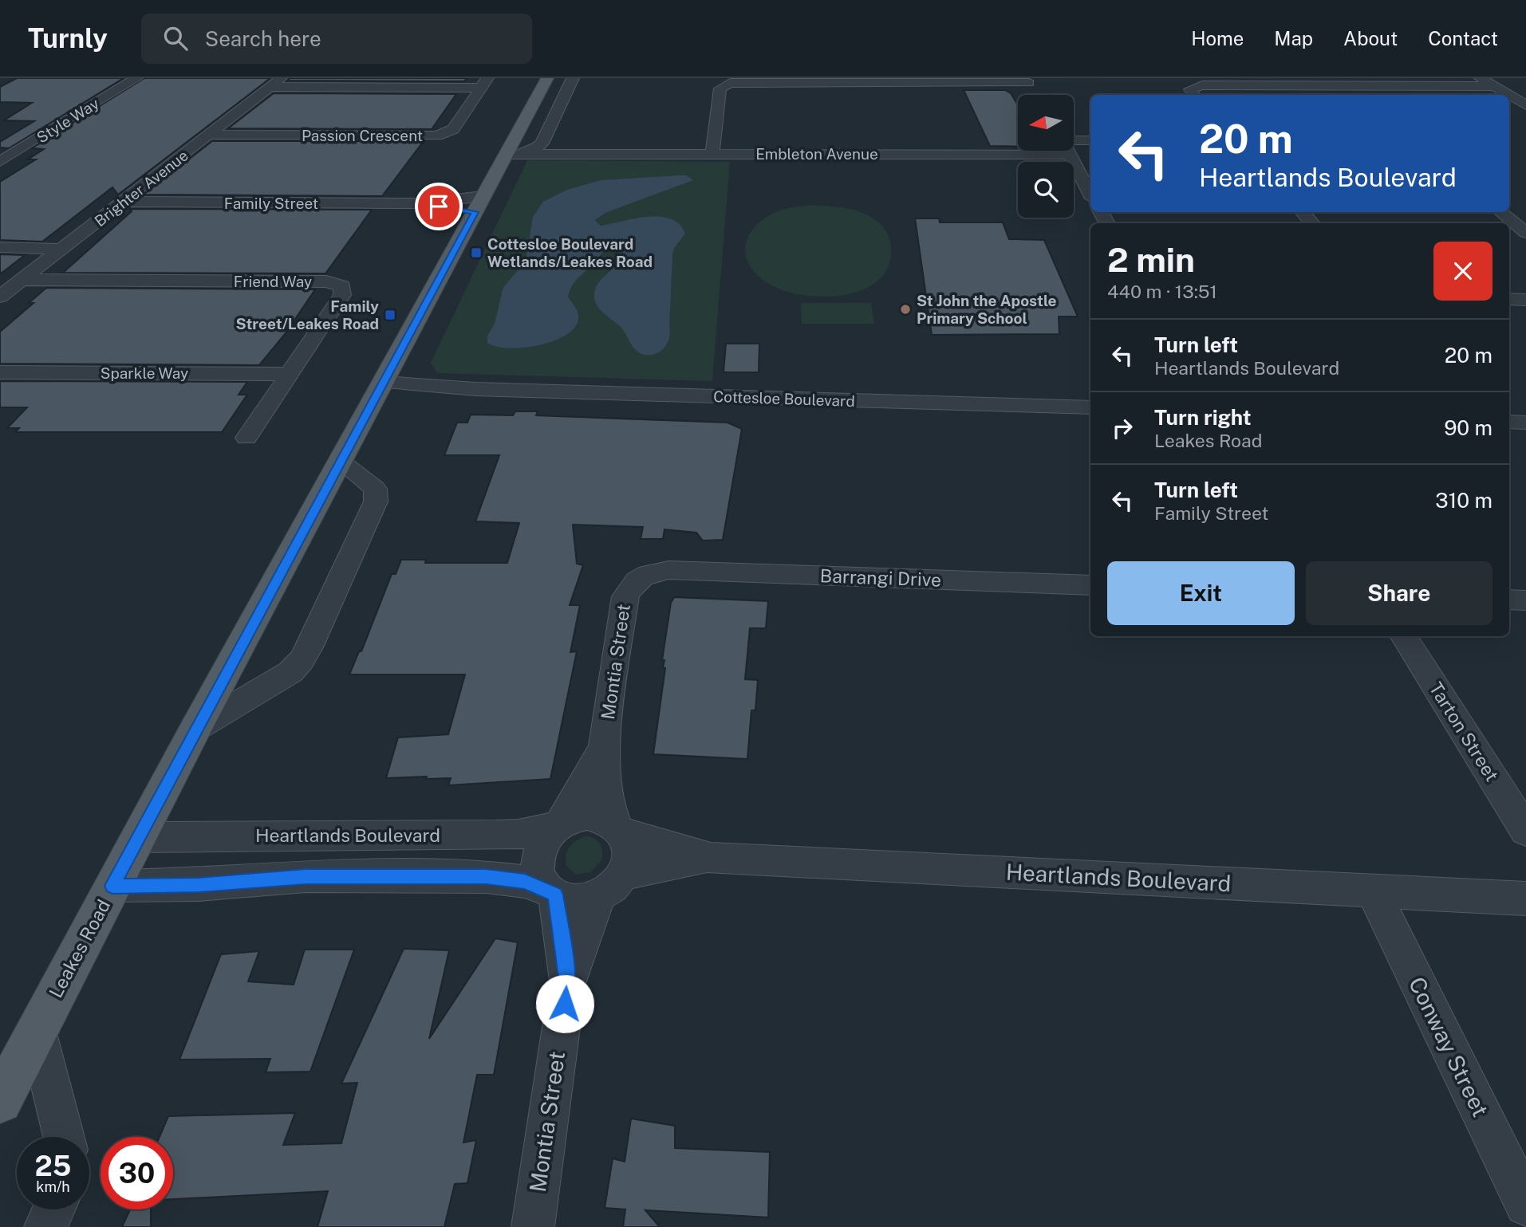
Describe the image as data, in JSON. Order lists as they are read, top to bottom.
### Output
{
  "streets": {
    "main road": ["Leakes Road"],
    "street": [
      "Style Way",
      "Passion Crescent",
      "Embleton Avenue",
      "Brighter Avenue",
      "Family Street",
      "Friend Way",
      "Sparkle Way",
      "Cottesloe Boulevard",
      "Barrangi Drive",
      "Montia Street",
      "Tarton Street",
      "Heartlands Boulevard",
      "Conway Street"
    ]
  },
  "crossings": [
    ["Passion Crescent", "Brighter Avenue"],
    ["Brighter Avenue", "Family Street"],
    ["Brighter Avenue", "Friend Way"],
    ["Family Street", "Leakes Road"],
    ["Friend Way", "Sparkle Way"],
    ["Cottesloe Boulevard", "Leakes Road"],
    ["Barrangi Drive", "Montia Street"],
    ["Montia Street", "Heartlands Boulevard"],
    ["Heartlands Boulevard", "Leakes Road"],
    ["Heartlands Boulevard", "Conway Street"]
  ],
  "places": {
    "transit": ["Cottesloe Boulevard Wetlands/Leakes Road", "Family Street/Leakes Road"],
    "other": ["St John the Apostle Primary School"]
  },
  "north": "left",
  "page": {
    "header": "Turnly",
    "search": "Search here",
    "nav": [
      "Home",
      "Map",
      "About",
      "Contact"
    ],
    "turn": ["20 m", "Heartlands Boulevard"],
    "heading": ["2 min", "440 m · 13:51"],
    "list": [
      {
        "name": "Turn left",
        "note": "Heartlands Boulevard",
        "value": "20 m"
      },
      {
        "name": "Turn right",
        "note": "Leakes Road",
        "value": "90 m"
      },
      {
        "name": "Turn left",
        "note": "Family Street",
        "value": "310 m"
      }
    ],
    "buttons": ["Exit", "Share"],
    "speed": "25 km/h",
    "limit": "30"
  }
}
